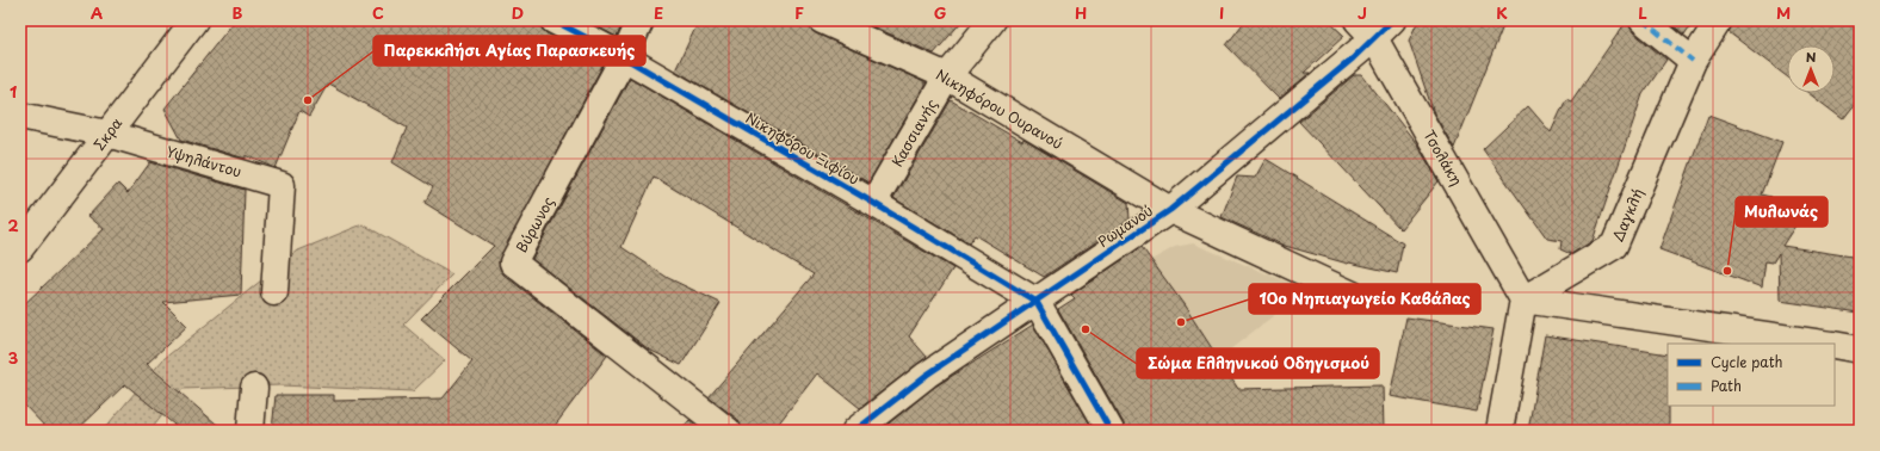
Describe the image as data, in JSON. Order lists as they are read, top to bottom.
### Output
{
  "streets": {
    "street": [
      "Νικηφόρου Ουρανού",
      "Κασσιανής",
      "Σκρα",
      "Νικηφόρου Ξιφίου",
      "Τσολάκη",
      "Υψηλάντου",
      "Δαγκλή",
      "Βύρωνος",
      "Ρωμανού"
    ]
  },
  "crossings": [
    ["Νικηφόρου Ουρανού", "Κασσιανής"],
    ["Νικηφόρου Ουρανού", "Ρωμανού"],
    ["Κασσιανής", "Νικηφόρου Ξιφίου"],
    ["Σκρα", "Υψηλάντου"],
    ["Νικηφόρου Ξιφίου", "Βύρωνος"],
    ["Νικηφόρου Ξιφίου", "Ρωμανού"],
    ["Τσολάκη", "Δαγκλή"],
    ["Τσολάκη", "Ρωμανού"]
  ],
  "places": [
    "Παρεκκλήσι Αγίας Παρασκευής",
    "Μυλωνάς",
    "10ο Νηπιαγωγείο Καβάλας",
    "Σώμα Ελληνικού Οδηγισμού"
  ],
  "legend": ["Cycle path", "Path"],
  "north": "top",
  "grid": {
    "columns": [
      "A",
      "B",
      "C",
      "D",
      "E",
      "F",
      "G",
      "H",
      "I",
      "J",
      "K",
      "L",
      "M"
    ],
    "rows": ["1", "2", "3"]
  }
}
